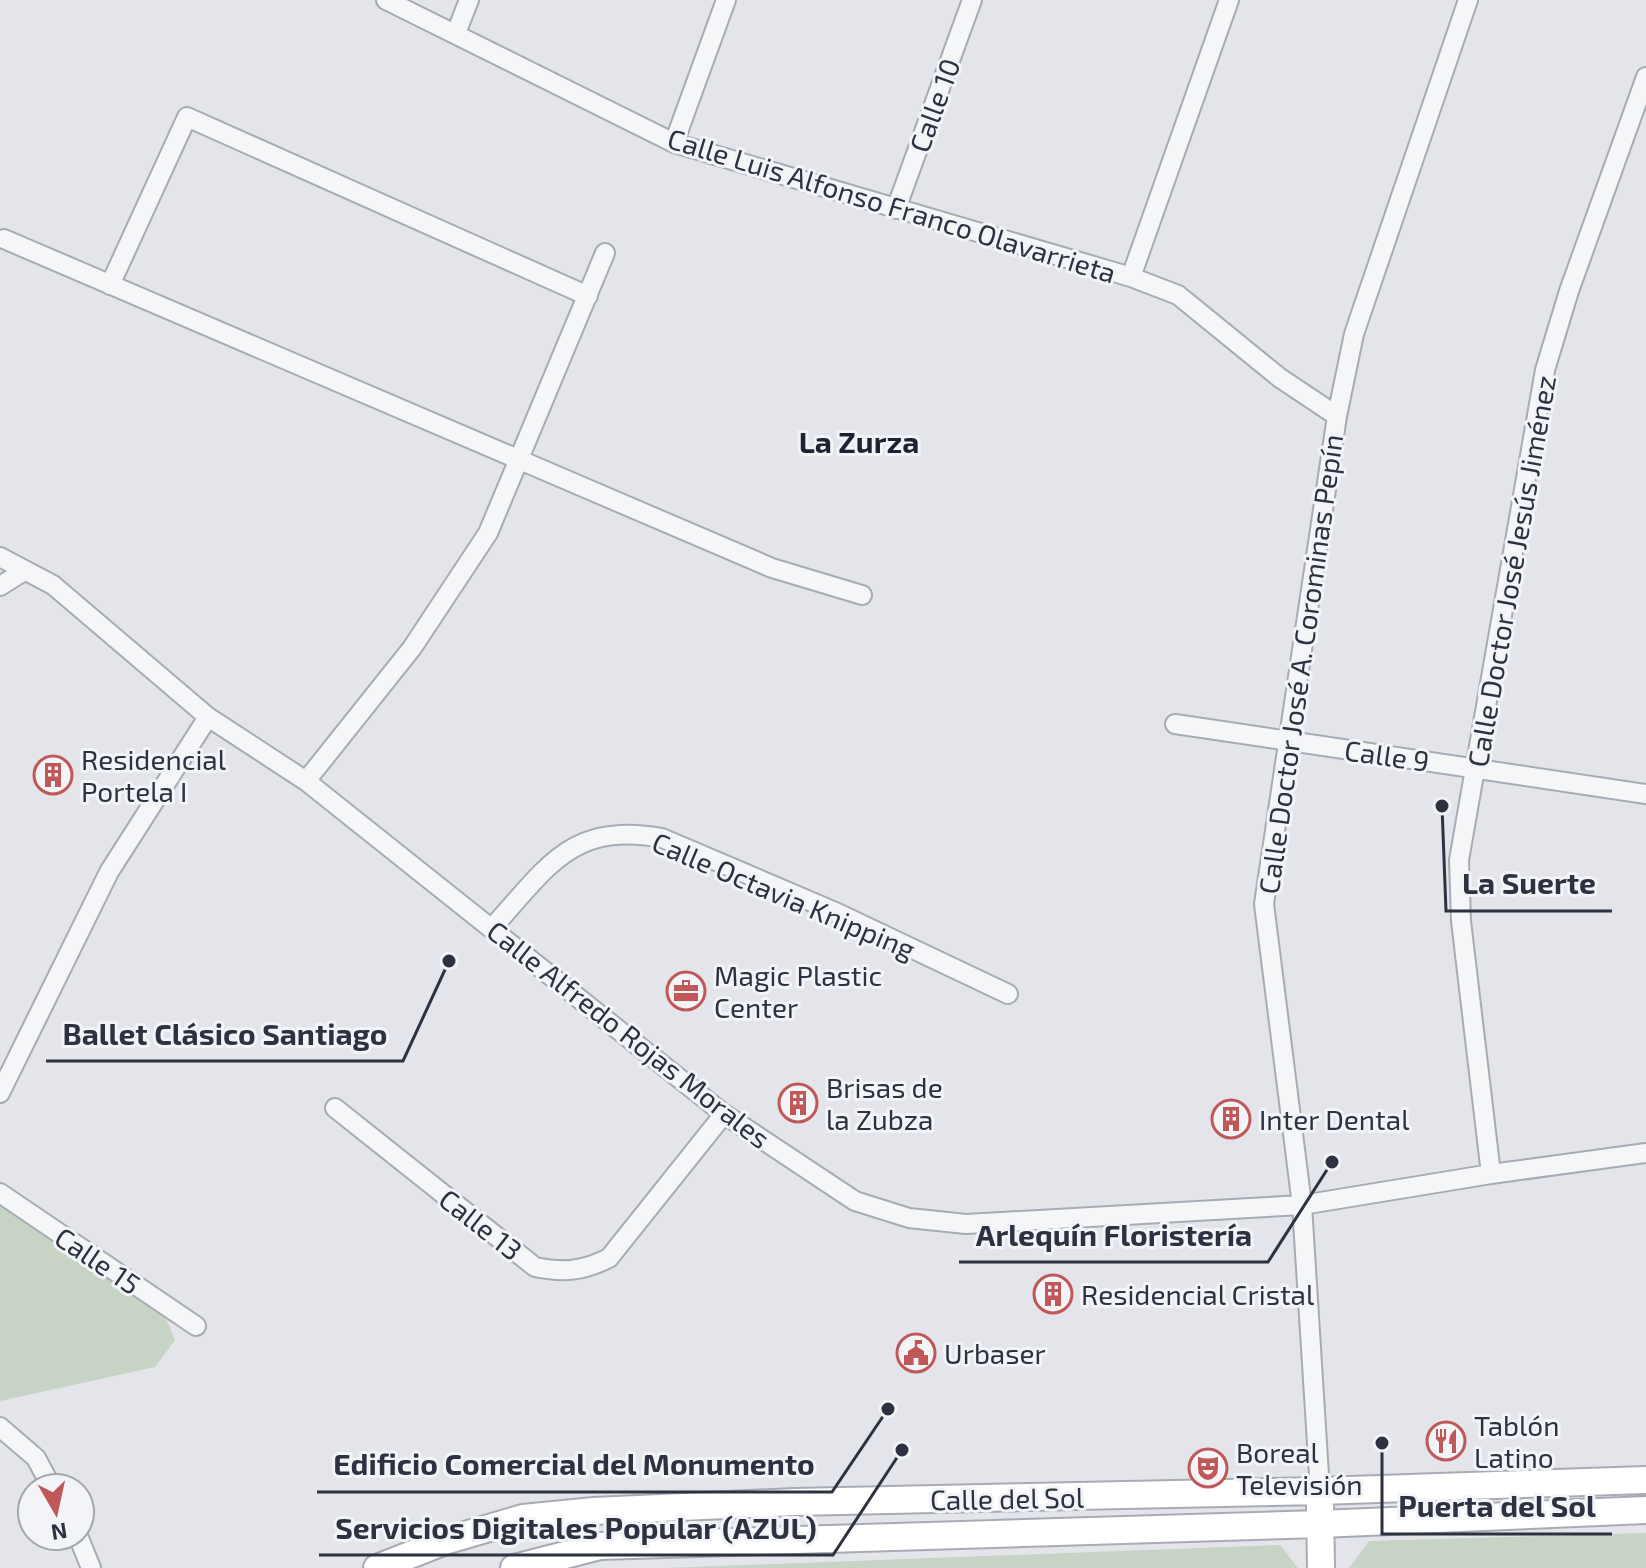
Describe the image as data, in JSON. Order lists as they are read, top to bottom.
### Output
{
  "streets": {
    "main road": ["Calle del Sol"],
    "street": [
      "Calle 10",
      "Calle Luis Alfonso Franco Olavarrieta",
      "Calle Doctor José Jesús Jiménez",
      "Calle Doctor José A. Corominas Pepín",
      "Calle 9",
      "Calle Octavia Knipping",
      "Calle Alfredo Rojas Morales",
      "Calle 13",
      "Calle 15"
    ]
  },
  "crossings": [
    ["Calle 10", "Calle Luis Alfonso Franco Olavarrieta"],
    ["Calle Luis Alfonso Franco Olavarrieta", "Calle Doctor José A. Corominas Pepín"],
    ["Calle Doctor José Jesús Jiménez", "Calle 9"],
    ["Calle Doctor José Jesús Jiménez", "Calle Alfredo Rojas Morales"],
    ["Calle Doctor José A. Corominas Pepín", "Calle 9"],
    ["Calle Doctor José A. Corominas Pepín", "Calle Alfredo Rojas Morales"],
    ["Calle Doctor José A. Corominas Pepín", "Calle del Sol"],
    ["Calle Octavia Knipping", "Calle Alfredo Rojas Morales"],
    ["Calle Alfredo Rojas Morales", "Calle 13"]
  ],
  "districts": ["La Zurza"],
  "places": {
    "building": [
      "Residencial Portela I",
      "Brisas de la Zubza",
      "Inter Dental",
      "Residencial Cristal"
    ],
    "other": [
      "La Suerte",
      "Ballet Clásico Santiago",
      "Arlequín Floristería",
      "Edificio Comercial del Monumento",
      "Puerta del Sol",
      "Servicios Digitales Popular (AZUL)"
    ],
    "office": ["Magic Plastic Center"],
    "public building": ["Urbaser"],
    "restaurant": ["Tablón Latino"],
    "theatre": ["Boreal Televisión"]
  },
  "north": "bottom"
}
